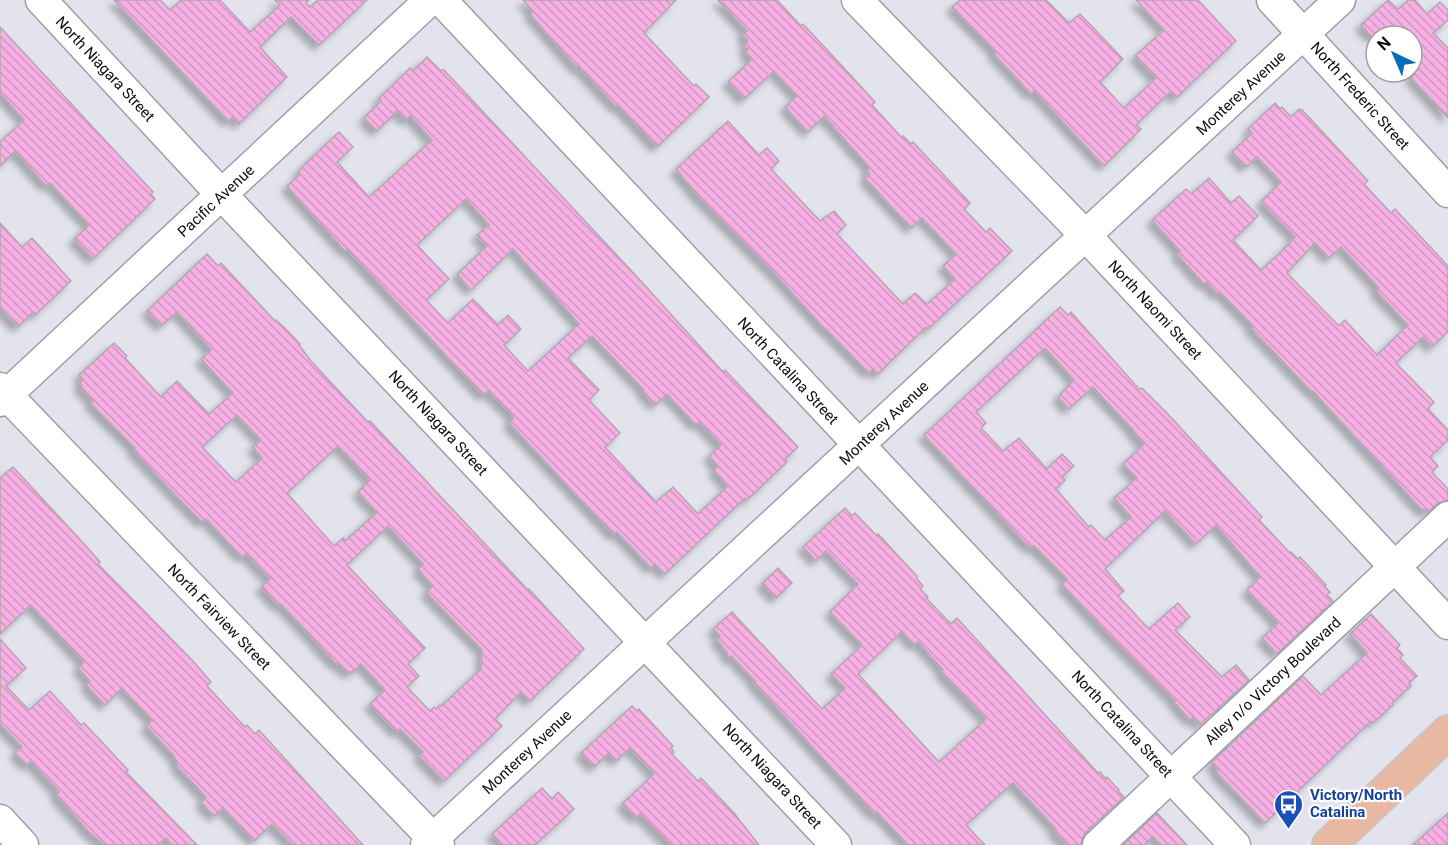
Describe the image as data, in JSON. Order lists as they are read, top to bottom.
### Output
{
  "streets": {
    "street": [
      "North Niagara Street",
      "Monterey Avenue",
      "North Frederic Street",
      "Pacific Avenue",
      "North Naomi Street",
      "North Catalina Street",
      "North Fairview Street",
      "Alley n/o Victory Boulevard"
    ]
  },
  "crossings": [
    ["North Niagara Street", "Monterey Avenue"],
    ["North Niagara Street", "Pacific Avenue"],
    ["Monterey Avenue", "North Frederic Street"],
    ["Monterey Avenue", "North Naomi Street"],
    ["Monterey Avenue", "North Catalina Street"],
    ["Monterey Avenue", "North Fairview Street"],
    ["Pacific Avenue", "North Fairview Street"],
    ["North Naomi Street", "Alley n/o Victory Boulevard"],
    ["North Catalina Street", "Alley n/o Victory Boulevard"]
  ],
  "places": {
    "bus stop": ["Victory/North Catalina"]
  },
  "north": "top left"
}
